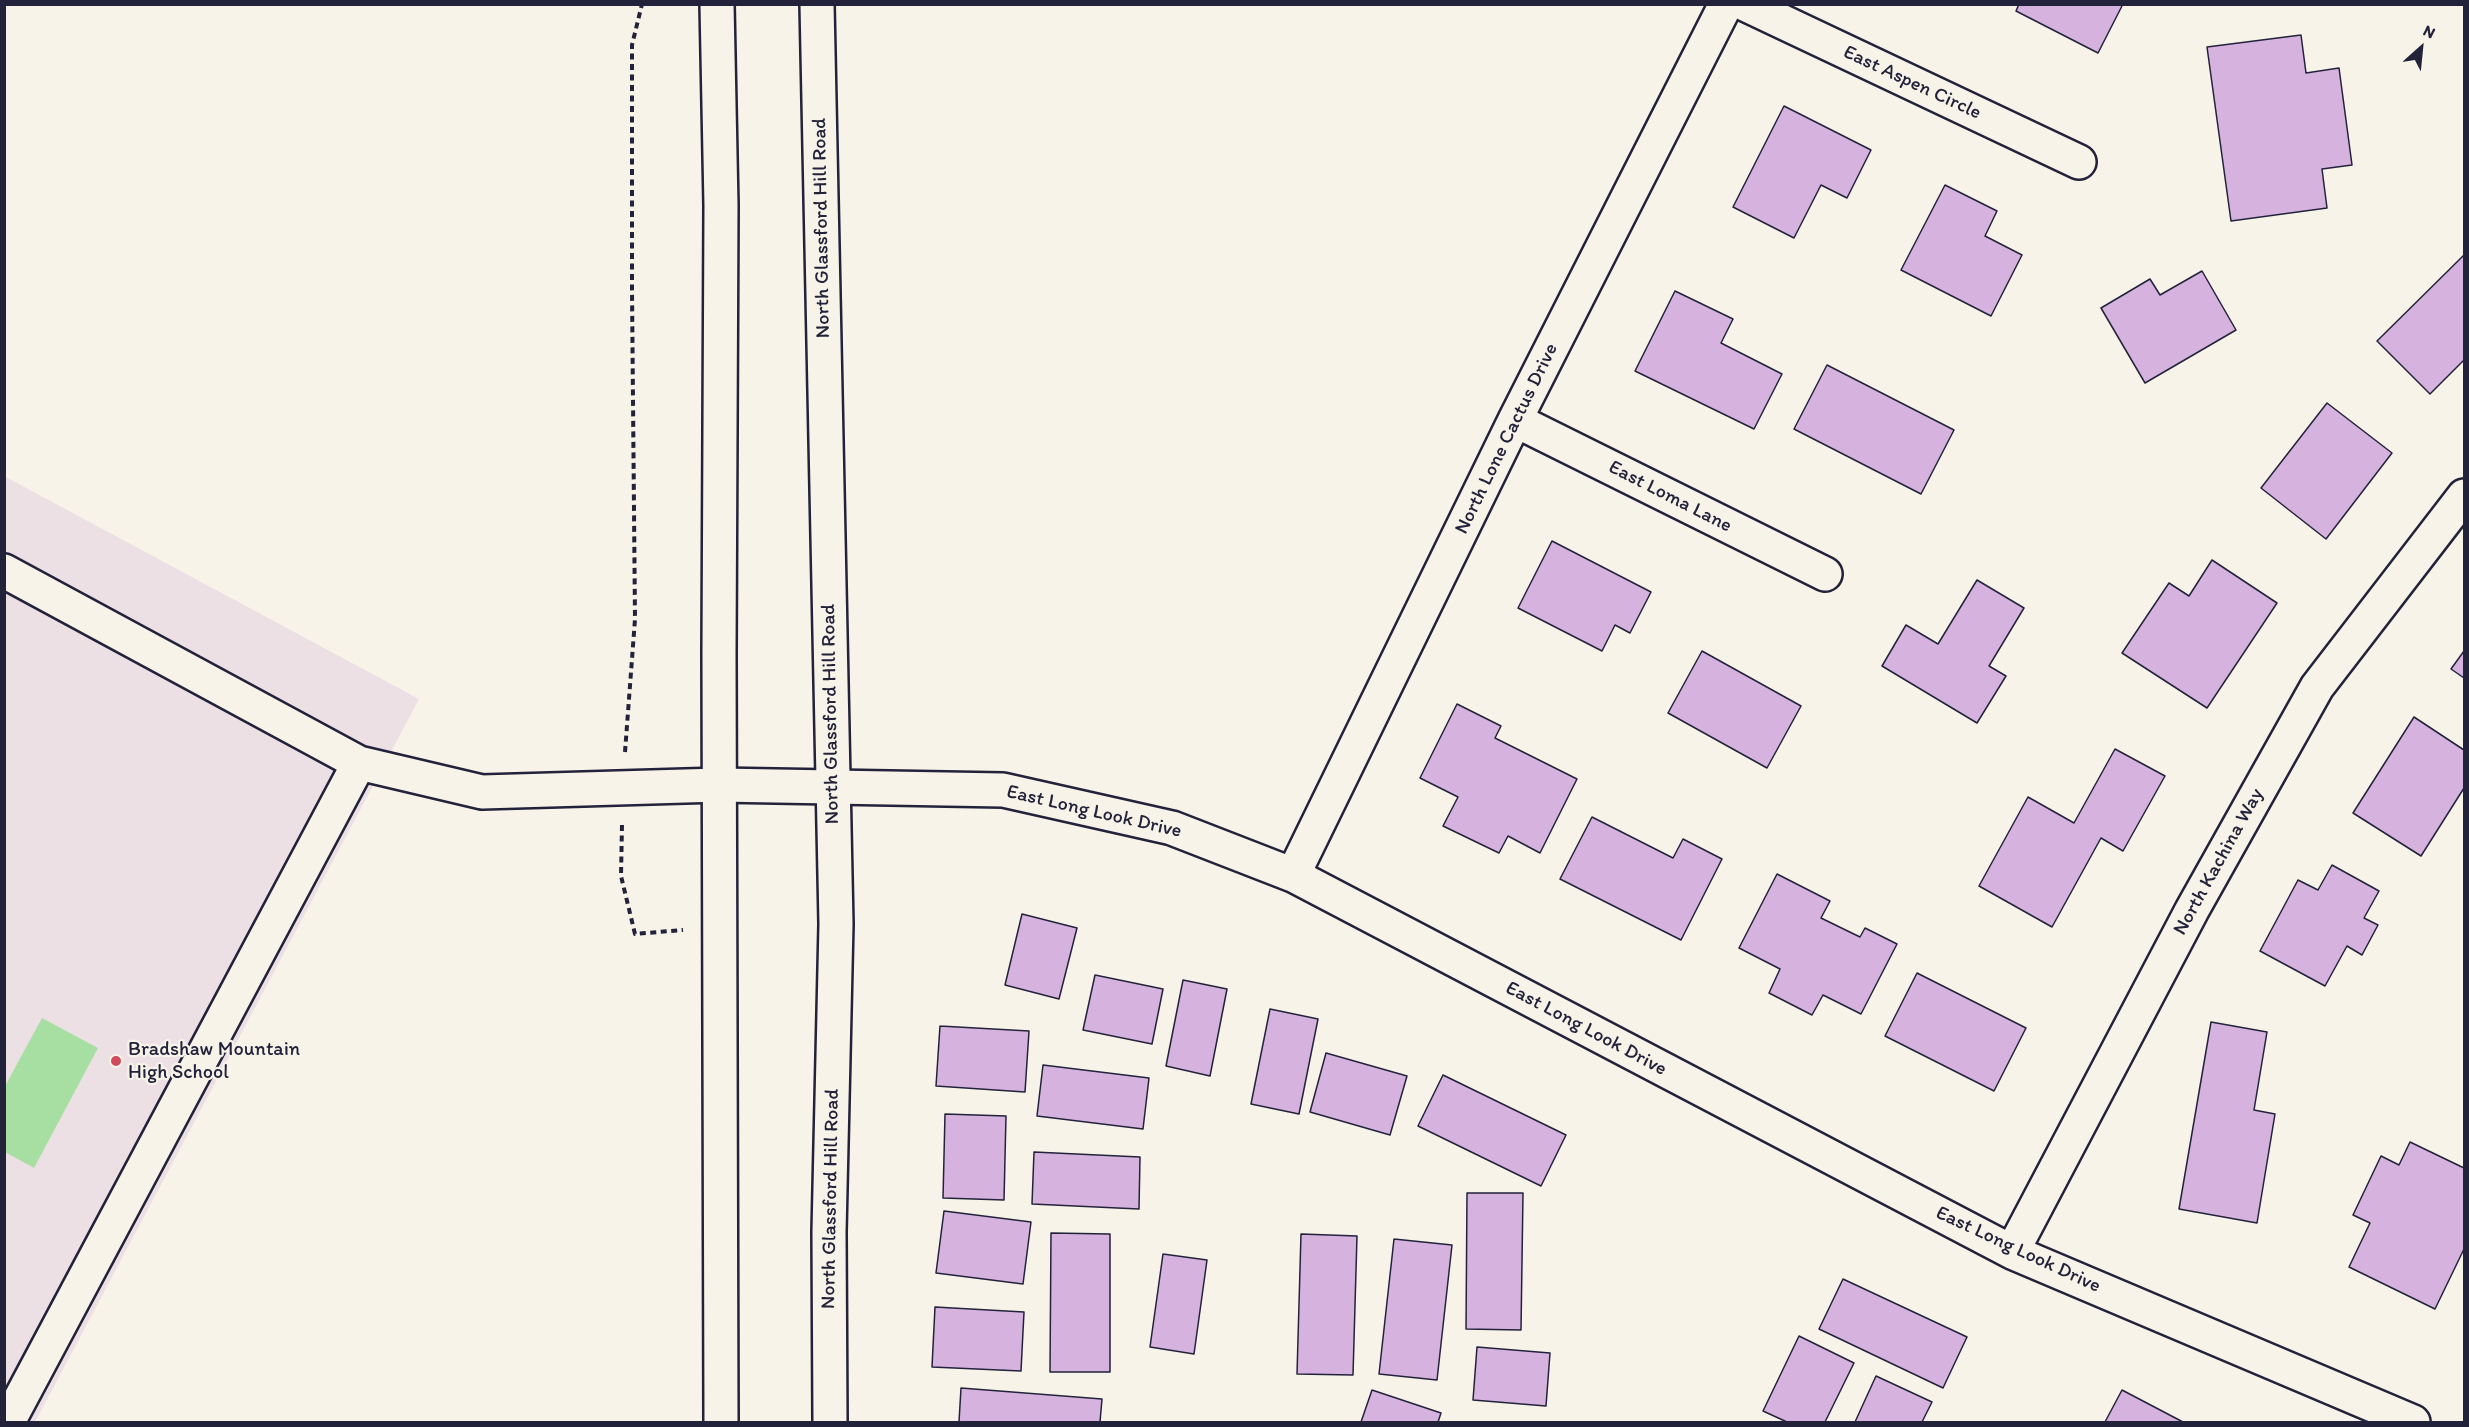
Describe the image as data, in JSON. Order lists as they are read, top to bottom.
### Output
{
  "streets": {
    "street": [
      "East Aspen Circle",
      "North Glassford Hill Road",
      "North Lone Cactus Drive",
      "East Loma Lane",
      "East Long Look Drive",
      "North Kachina Way"
    ]
  },
  "crossings": [
    ["North Glassford Hill Road", "East Long Look Drive"],
    ["North Lone Cactus Drive", "East Loma Lane"],
    ["North Lone Cactus Drive", "East Long Look Drive"],
    ["East Long Look Drive", "North Kachina Way"]
  ],
  "places": ["Bradshaw Mountain High School"],
  "north": "top right"
}
